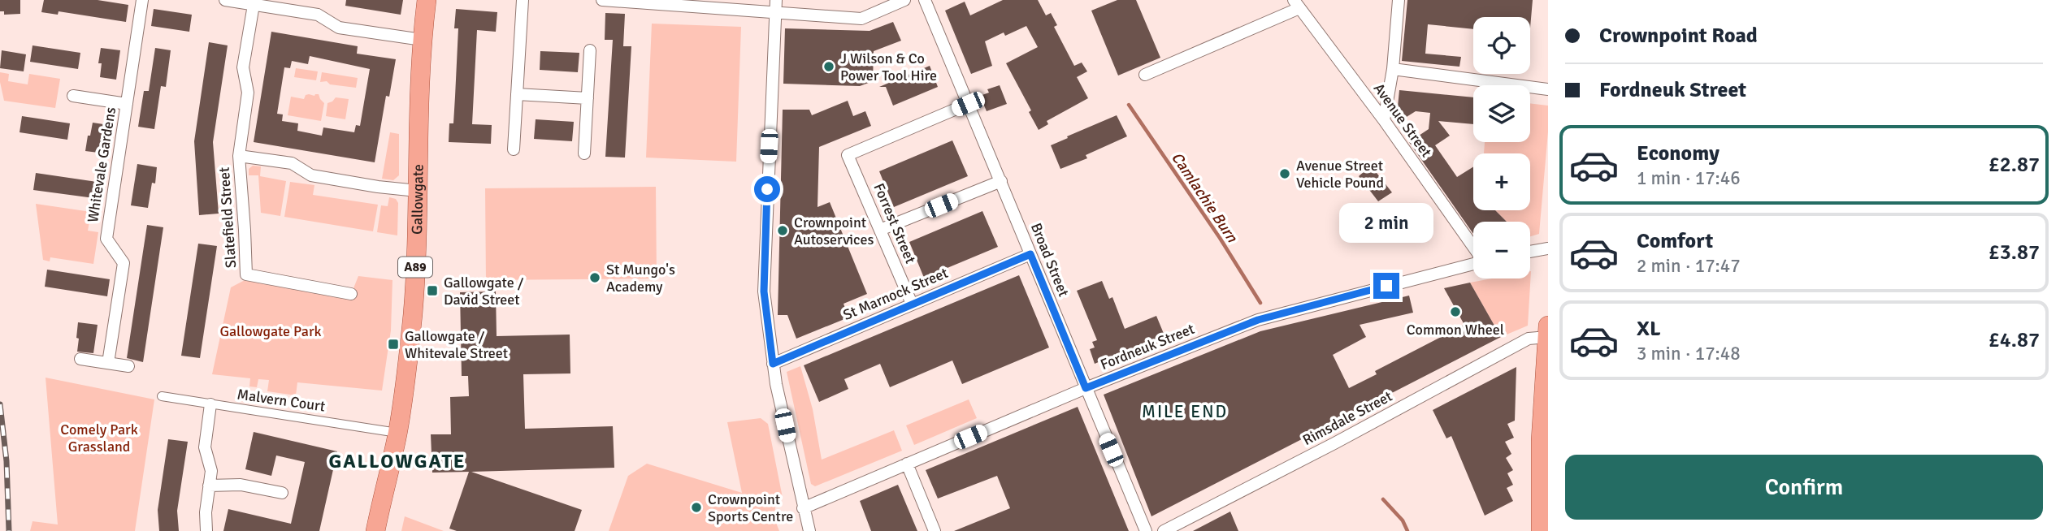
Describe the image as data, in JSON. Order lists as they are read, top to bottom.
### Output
{
  "streets": {
    "main road": ["Gallowgate", "A89"],
    "street": [
      "Avenue Street",
      "Whitevale Gardens",
      "Slatefield Street",
      "Forrest Street",
      "Broad Street",
      "St Marnock Street",
      "Fordneuk Street",
      "Malvern Court",
      "Rimsdale Street"
    ]
  },
  "crossings": [
    ["Gallowgate", "Slatefield Street"],
    ["Gallowgate", "Malvern Court"],
    ["Forrest Street", "Broad Street"],
    ["Forrest Street", "St Marnock Street"],
    ["Broad Street", "St Marnock Street"],
    ["Broad Street", "Fordneuk Street"]
  ],
  "districts": ["MILE END", "GALLOWGATE"],
  "water": ["Camlachie Burn"],
  "parks": ["Gallowgate Park", "Comely Park Grassland"],
  "places": {
    "other": [
      "J Wilson & Co Power Tool Hire",
      "Avenue Street Vehicle Pound",
      "Crownpoint Autoservices",
      "St Mungo's Academy",
      "Common Wheel",
      "Crownpoint Sports Centre"
    ],
    "transit": ["Gallowgate / David Street", "Gallowgate / Whitevale Street"]
  },
  "page": {
    "banner": ["Crownpoint Road", "Fordneuk Street"],
    "map_buttons": ["+", "−"],
    "list": [
      {
        "name": "Economy",
        "note": "1 min · 17:46",
        "value": "£2.87"
      },
      {
        "name": "Comfort",
        "note": "2 min · 17:47",
        "value": "£3.87"
      },
      {
        "name": "XL",
        "note": "3 min · 17:48",
        "value": "£4.87"
      }
    ],
    "bubble": "2 min",
    "buttons": "Confirm"
  }
}
